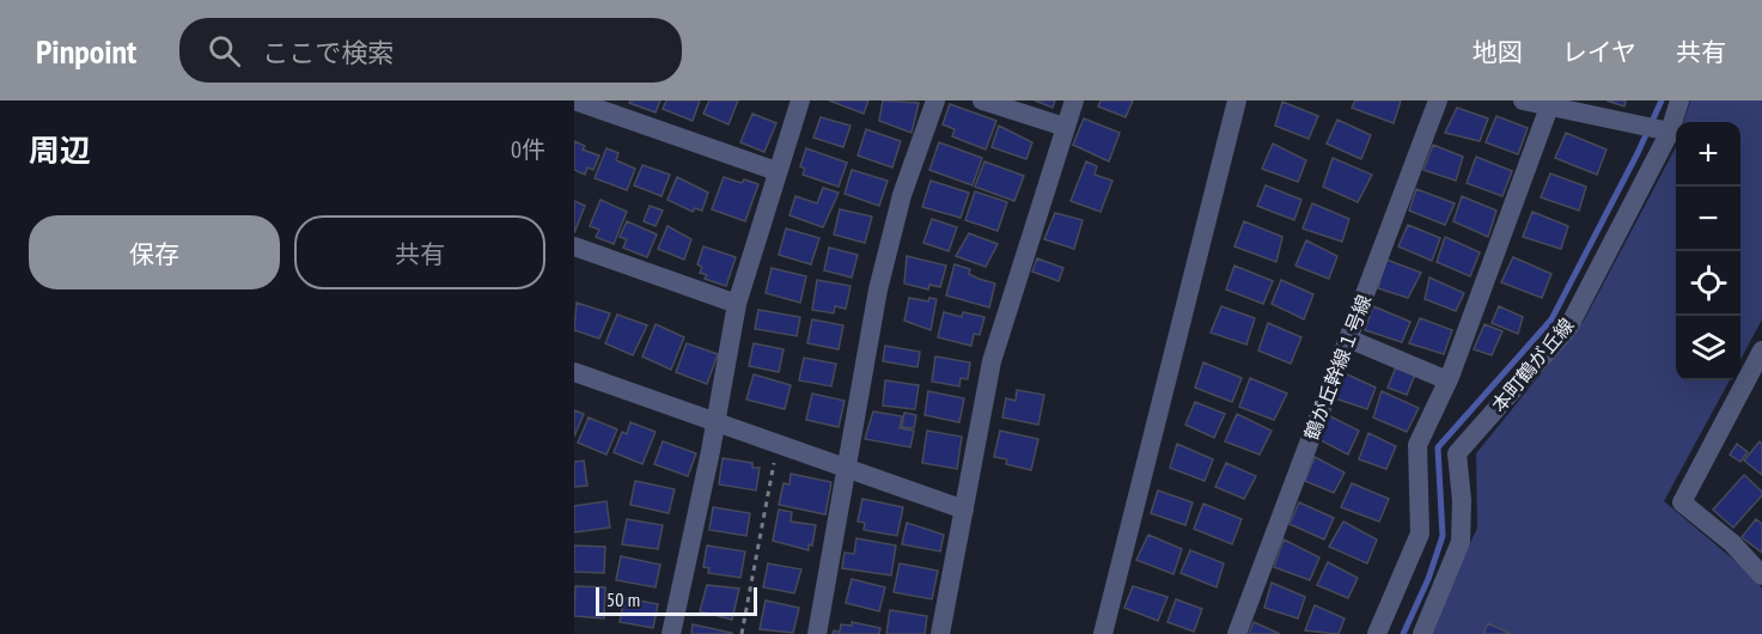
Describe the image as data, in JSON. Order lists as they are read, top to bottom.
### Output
{
  "streets": {
    "street": ["本町鶴が丘線", "鶴が丘幹線１号線"]
  },
  "scale_bar": "50 m",
  "page": {
    "header": "Pinpoint",
    "search": "ここで検索",
    "nav": ["地図", "レイヤ", "共有"],
    "heading": ["周辺", "0件"],
    "map_buttons": ["+", "−"],
    "buttons": ["保存", "共有"],
    "scale": "50 m"
  }
}
